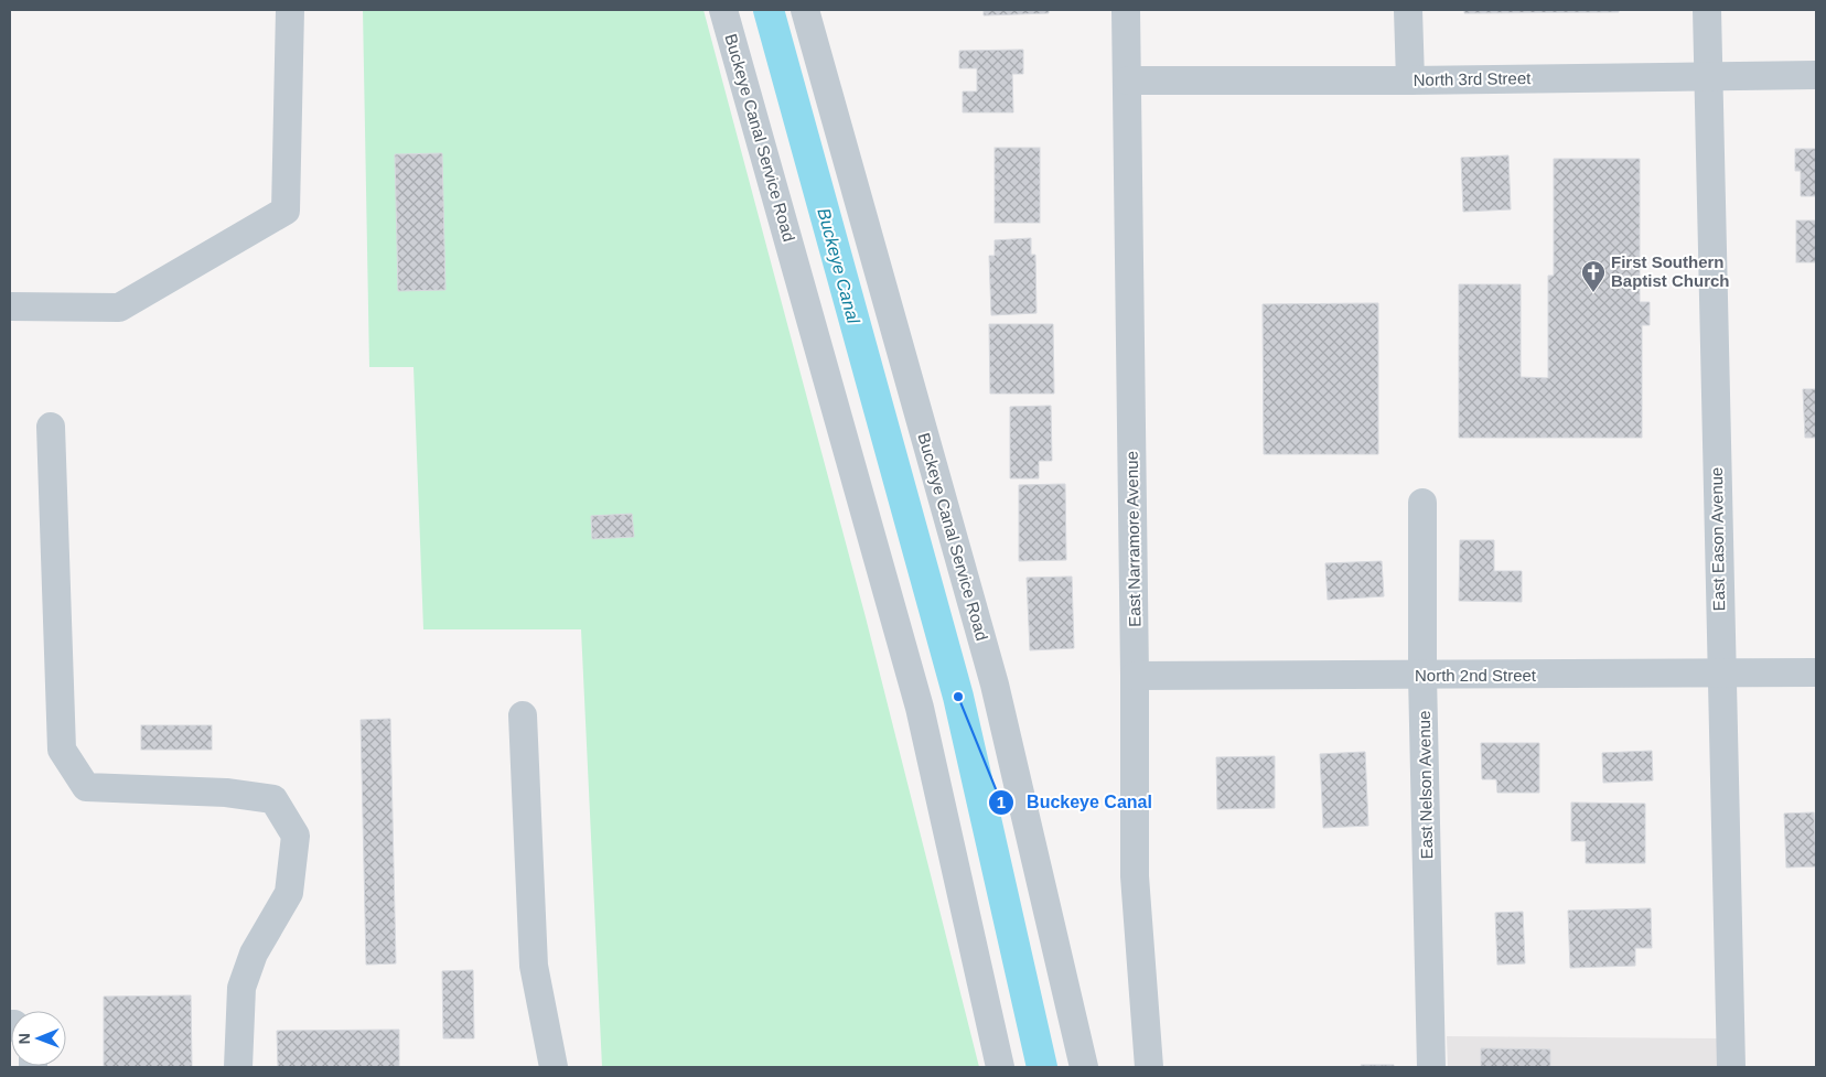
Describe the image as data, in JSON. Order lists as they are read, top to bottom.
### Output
{
  "streets": {
    "street": [
      "North 3rd Street",
      "Buckeye Canal Service Road",
      "East Narramore Avenue",
      "East Eason Avenue",
      "North 2nd Street",
      "East Nelson Avenue"
    ]
  },
  "crossings": [
    ["North 3rd Street", "East Narramore Avenue"],
    ["North 3rd Street", "East Eason Avenue"],
    ["East Narramore Avenue", "North 2nd Street"],
    ["East Eason Avenue", "North 2nd Street"],
    ["North 2nd Street", "East Nelson Avenue"]
  ],
  "water": ["Buckeye Canal"],
  "places": {
    "church": ["First Southern Baptist Church"],
    "other": ["Buckeye Canal"]
  },
  "north": "left"
}
